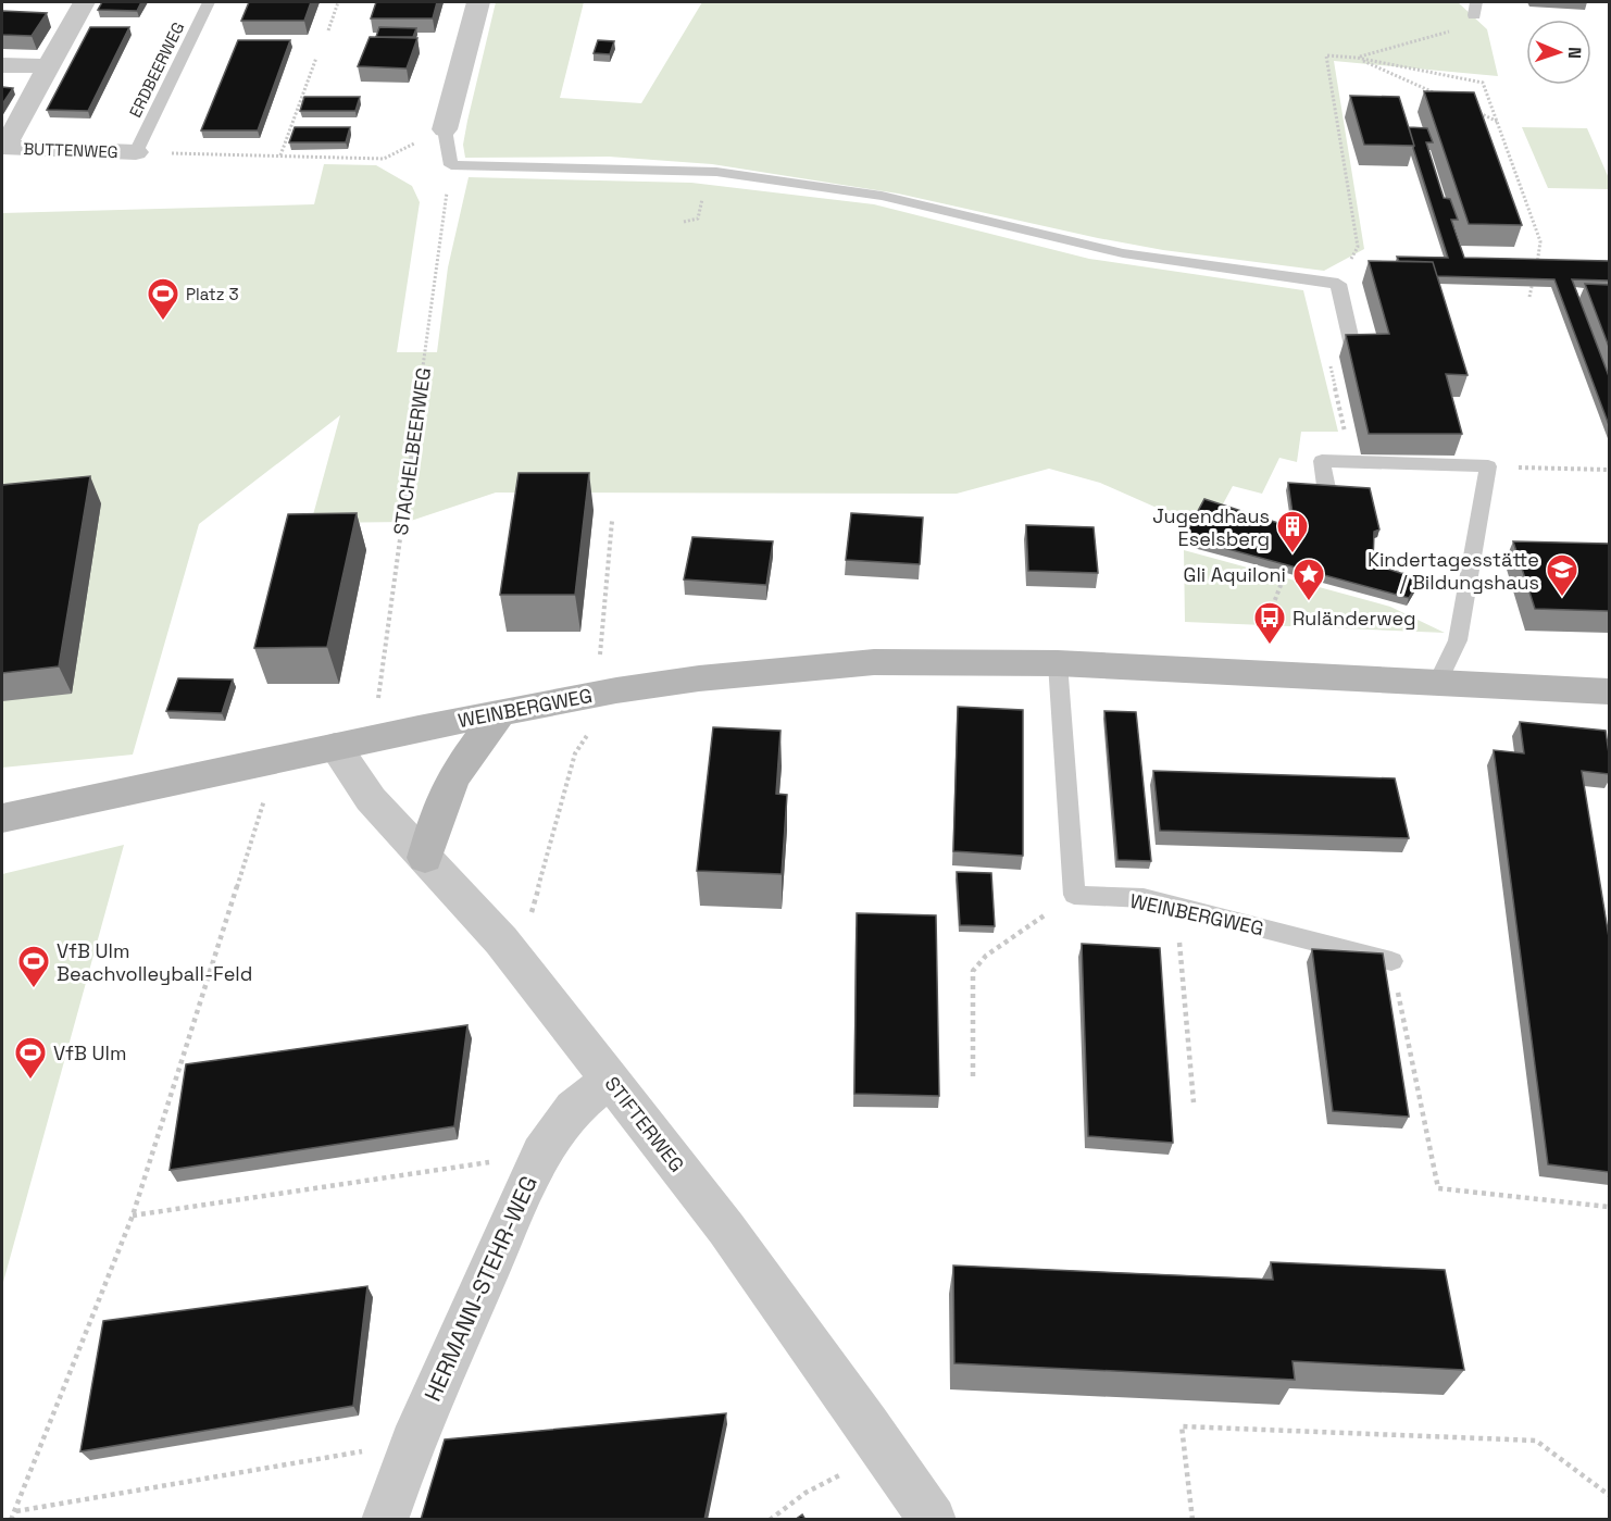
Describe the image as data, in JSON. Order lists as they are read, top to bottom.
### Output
{
  "streets": {
    "street": [
      "BUTTENWEG",
      "WEINBERGWEG",
      "STIFTERWEG",
      "HERMANN-STEHR-WEG"
    ],
    "lane": ["ERDBEERWEG"],
    "path": ["STACHELBEERWEG"]
  },
  "crossings": [
    ["ERDBEERWEG", "BUTTENWEG"],
    ["STACHELBEERWEG", "WEINBERGWEG"],
    ["WEINBERGWEG", "STIFTERWEG"],
    ["STIFTERWEG", "HERMANN-STEHR-WEG"]
  ],
  "places": {
    "sports": ["Platz 3", "VfB Ulm Beachvolleyball-Feld", "VfB Ulm"],
    "building": ["Jugendhaus Eselsberg"],
    "school or university": ["Kindertagesstätte / Bildungshaus"],
    "place": ["Gli Aquiloni"],
    "bus stop": ["Ruländerweg"]
  },
  "north": "right"
}
